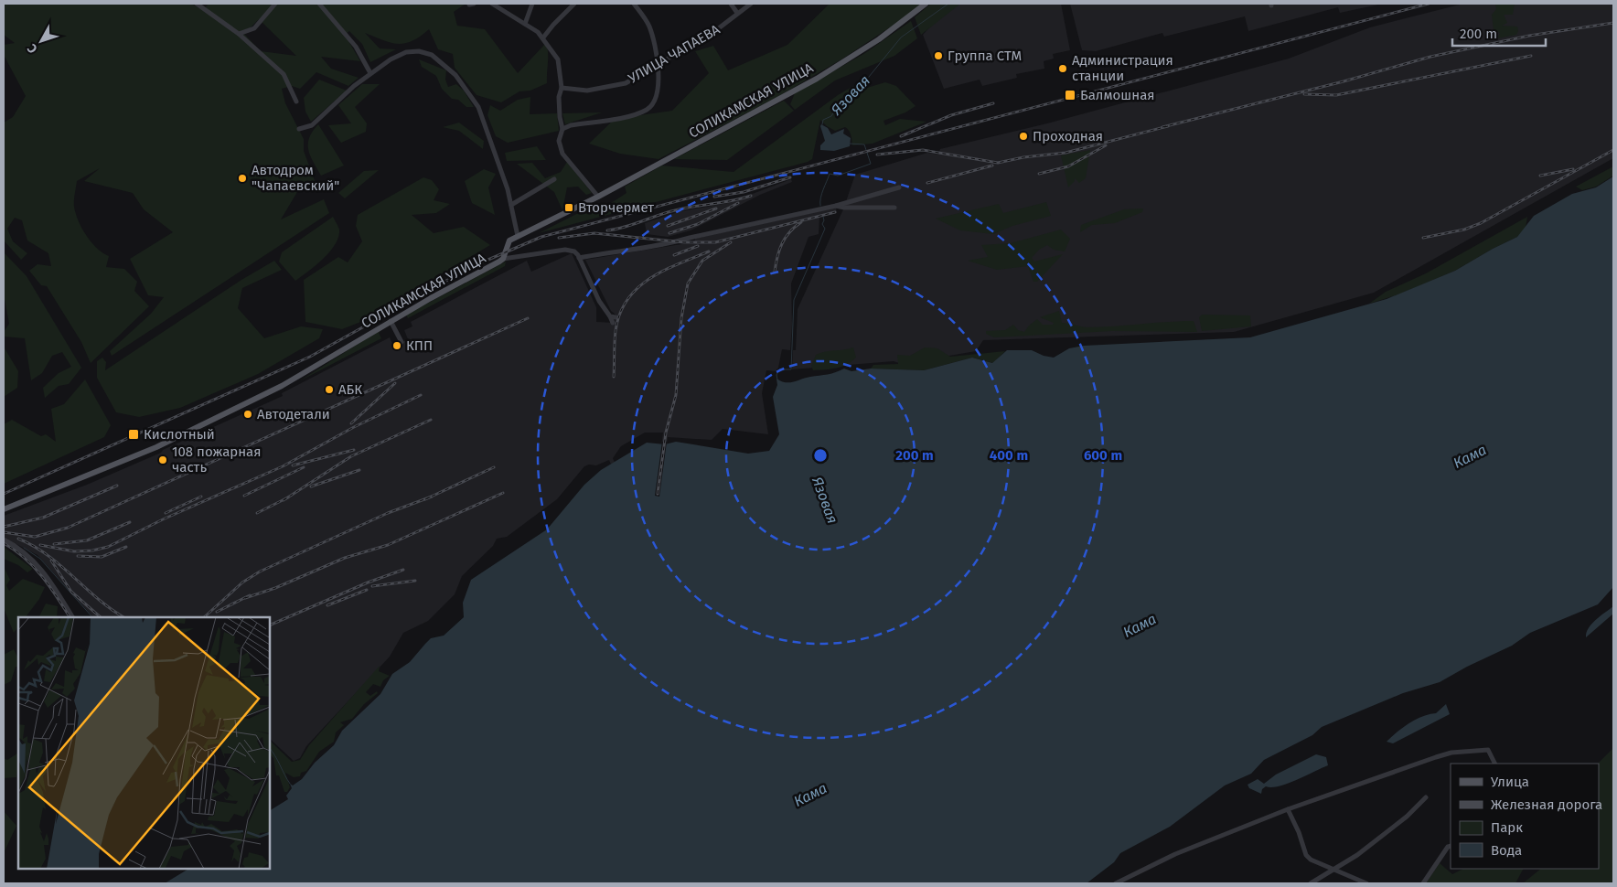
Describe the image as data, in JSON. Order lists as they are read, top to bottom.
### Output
{
  "streets": {
    "main road": ["СОЛИКАМСКАЯ УЛИЦА"],
    "street": ["УЛИЦА ЧАПАЕВА"]
  },
  "water": ["Язовая", "Кама"],
  "places": {
    "other": [
      "Группа СТМ",
      "Администрация станции",
      "Проходная",
      "Автодром \"Чапаевский\"",
      "КПП",
      "АБК",
      "Автодетали",
      "108 пожарная часть"
    ],
    "transit": ["Балмошная", "Вторчермет", "Кислотный"]
  },
  "legend": [
    "Улица",
    "Железная дорога",
    "Парк",
    "Вода"
  ],
  "scale_bar": "200 m",
  "north": "bottom left",
  "rings": ["200 m", "400 m", "600 m"]
}
